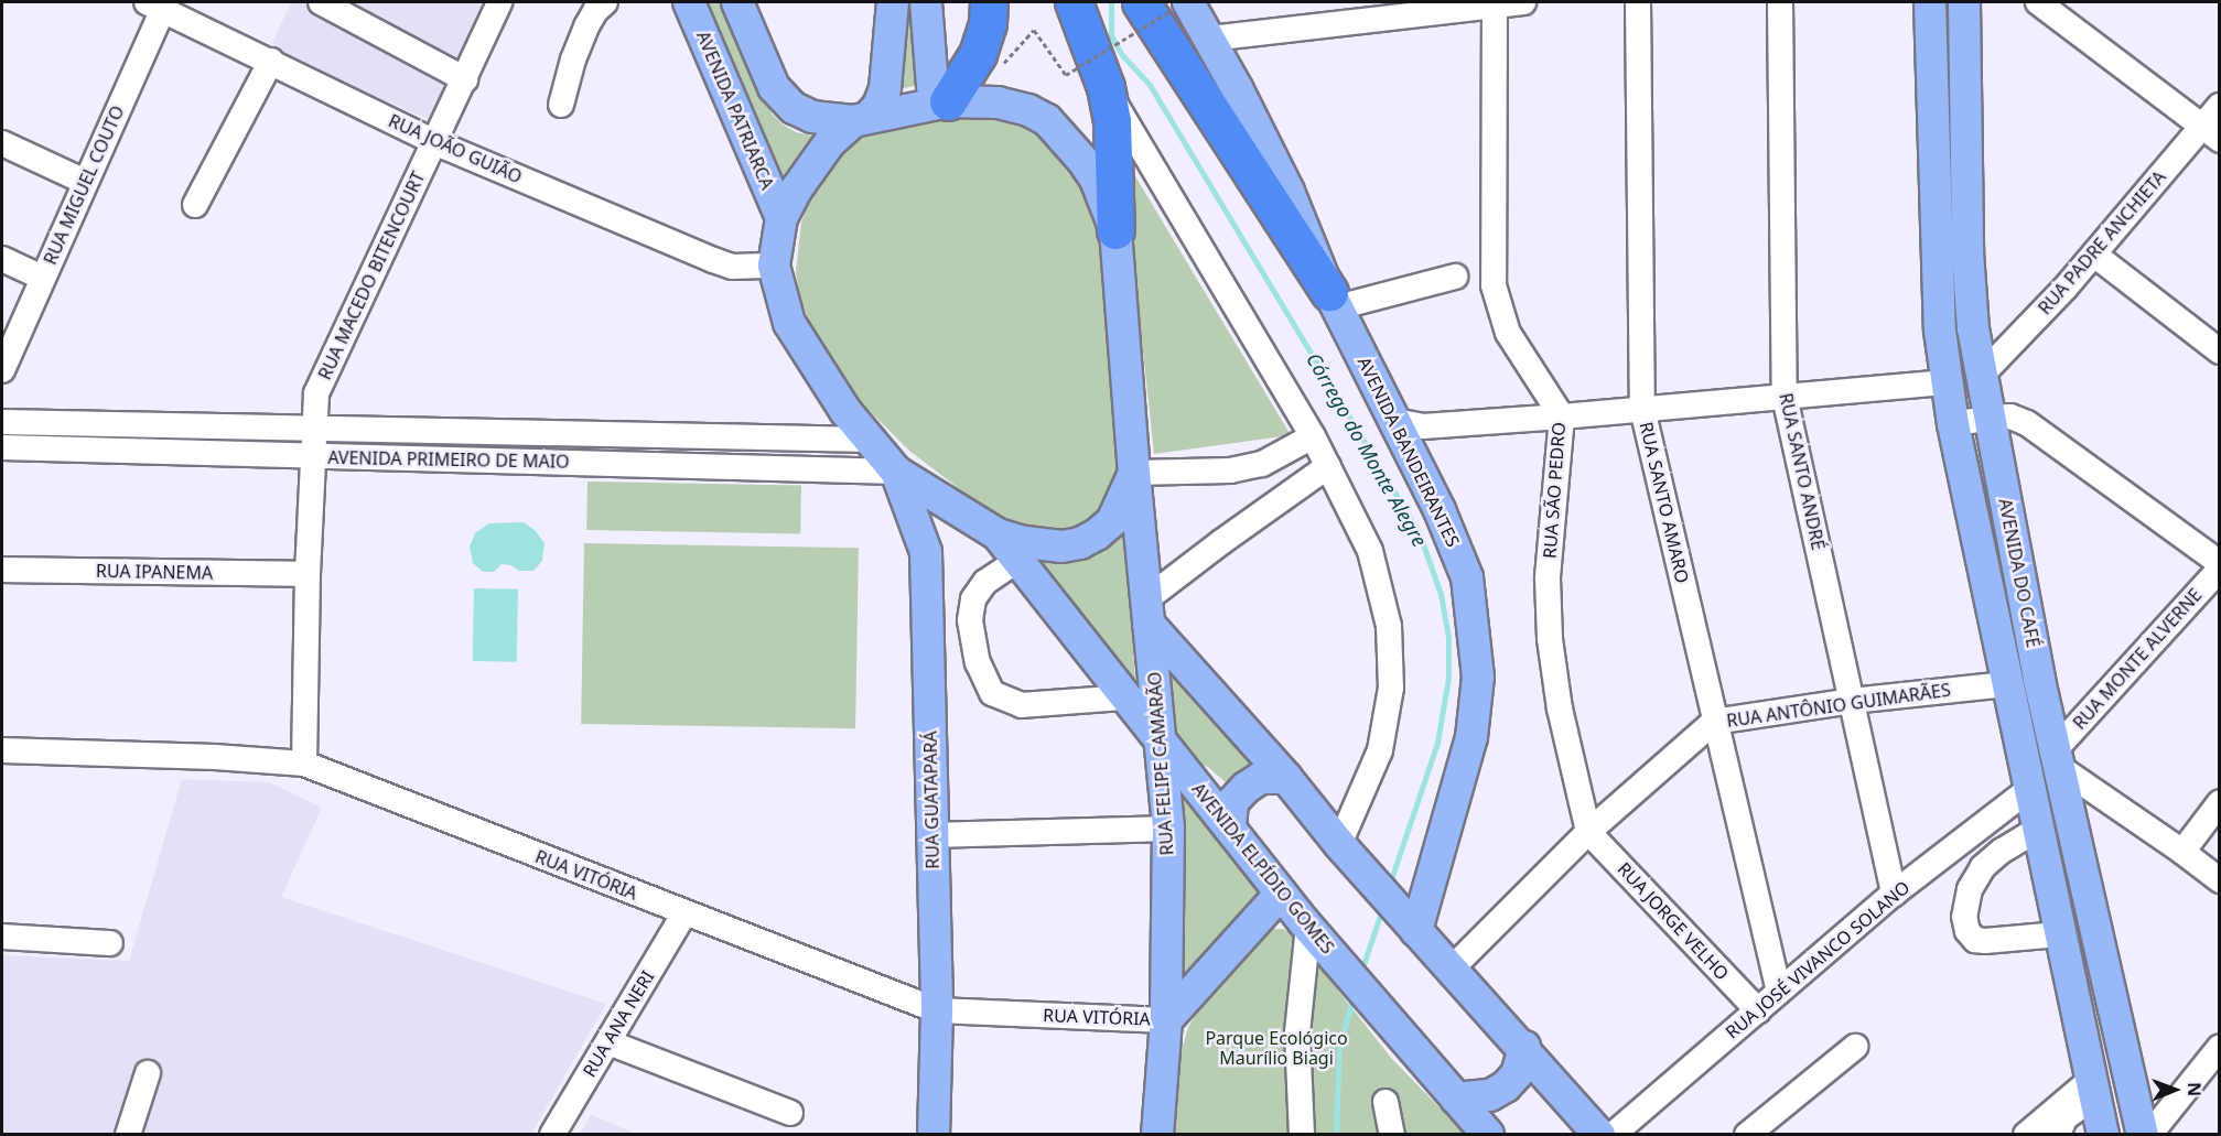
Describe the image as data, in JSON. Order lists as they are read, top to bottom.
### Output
{
  "streets": {
    "main road": [
      "AVENIDA PATRIARCA",
      "AVENIDA BANDEIRANTES",
      "AVENIDA DO CAFÉ",
      "RUA FELIPE CAMARÃO",
      "RUA GUATAPARÁ",
      "AVENIDA ELPÍDIO GOMES"
    ],
    "street": [
      "RUA JOÃO GUIÃO",
      "RUA MIGUEL COUTO",
      "RUA PADRE ANCHIETA",
      "RUA MACEDO BITENCOURT",
      "AVENIDA PRIMEIRO DE MAIO",
      "RUA SANTO ANDRÉ",
      "RUA SÃO PEDRO",
      "RUA SANTO AMARO",
      "RUA IPANEMA",
      "RUA MONTE ALVERNE",
      "RUA ANTÔNIO GUIMARÃES",
      "RUA VITÓRIA",
      "RUA JORGE VELHO",
      "RUA JOSÉ VIVANCO SOLANO",
      "RUA ANA NERI"
    ]
  },
  "crossings": [
    ["RUA JOÃO GUIÃO", "RUA MIGUEL COUTO"],
    ["RUA JOÃO GUIÃO", "RUA MACEDO BITENCOURT"],
    ["RUA PADRE ANCHIETA", "AVENIDA DO CAFÉ"],
    ["RUA MACEDO BITENCOURT", "AVENIDA PRIMEIRO DE MAIO"],
    ["RUA MACEDO BITENCOURT", "RUA IPANEMA"],
    ["RUA MACEDO BITENCOURT", "RUA VITÓRIA"],
    ["AVENIDA PRIMEIRO DE MAIO", "RUA GUATAPARÁ"],
    ["RUA SANTO ANDRÉ", "RUA ANTÔNIO GUIMARÃES"],
    ["RUA SANTO ANDRÉ", "RUA JOSÉ VIVANCO SOLANO"],
    ["RUA SÃO PEDRO", "RUA ANTÔNIO GUIMARÃES"],
    ["RUA SÃO PEDRO", "RUA JORGE VELHO"],
    ["RUA SANTO AMARO", "RUA ANTÔNIO GUIMARÃES"],
    ["RUA SANTO AMARO", "RUA JOSÉ VIVANCO SOLANO"],
    ["AVENIDA DO CAFÉ", "RUA MONTE ALVERNE"],
    ["AVENIDA DO CAFÉ", "RUA ANTÔNIO GUIMARÃES"],
    ["AVENIDA DO CAFÉ", "RUA JOSÉ VIVANCO SOLANO"],
    ["RUA ANTÔNIO GUIMARÃES", "RUA JORGE VELHO"],
    ["RUA FELIPE CAMARÃO", "AVENIDA ELPÍDIO GOMES"],
    ["RUA FELIPE CAMARÃO", "RUA VITÓRIA"],
    ["RUA GUATAPARÁ", "RUA VITÓRIA"],
    ["RUA VITÓRIA", "RUA ANA NERI"],
    ["RUA JORGE VELHO", "RUA JOSÉ VIVANCO SOLANO"]
  ],
  "water": ["Córrego do Monte Alegre"],
  "parks": ["Parque Ecológico Maurílio Biagi"],
  "north": "right"
}
